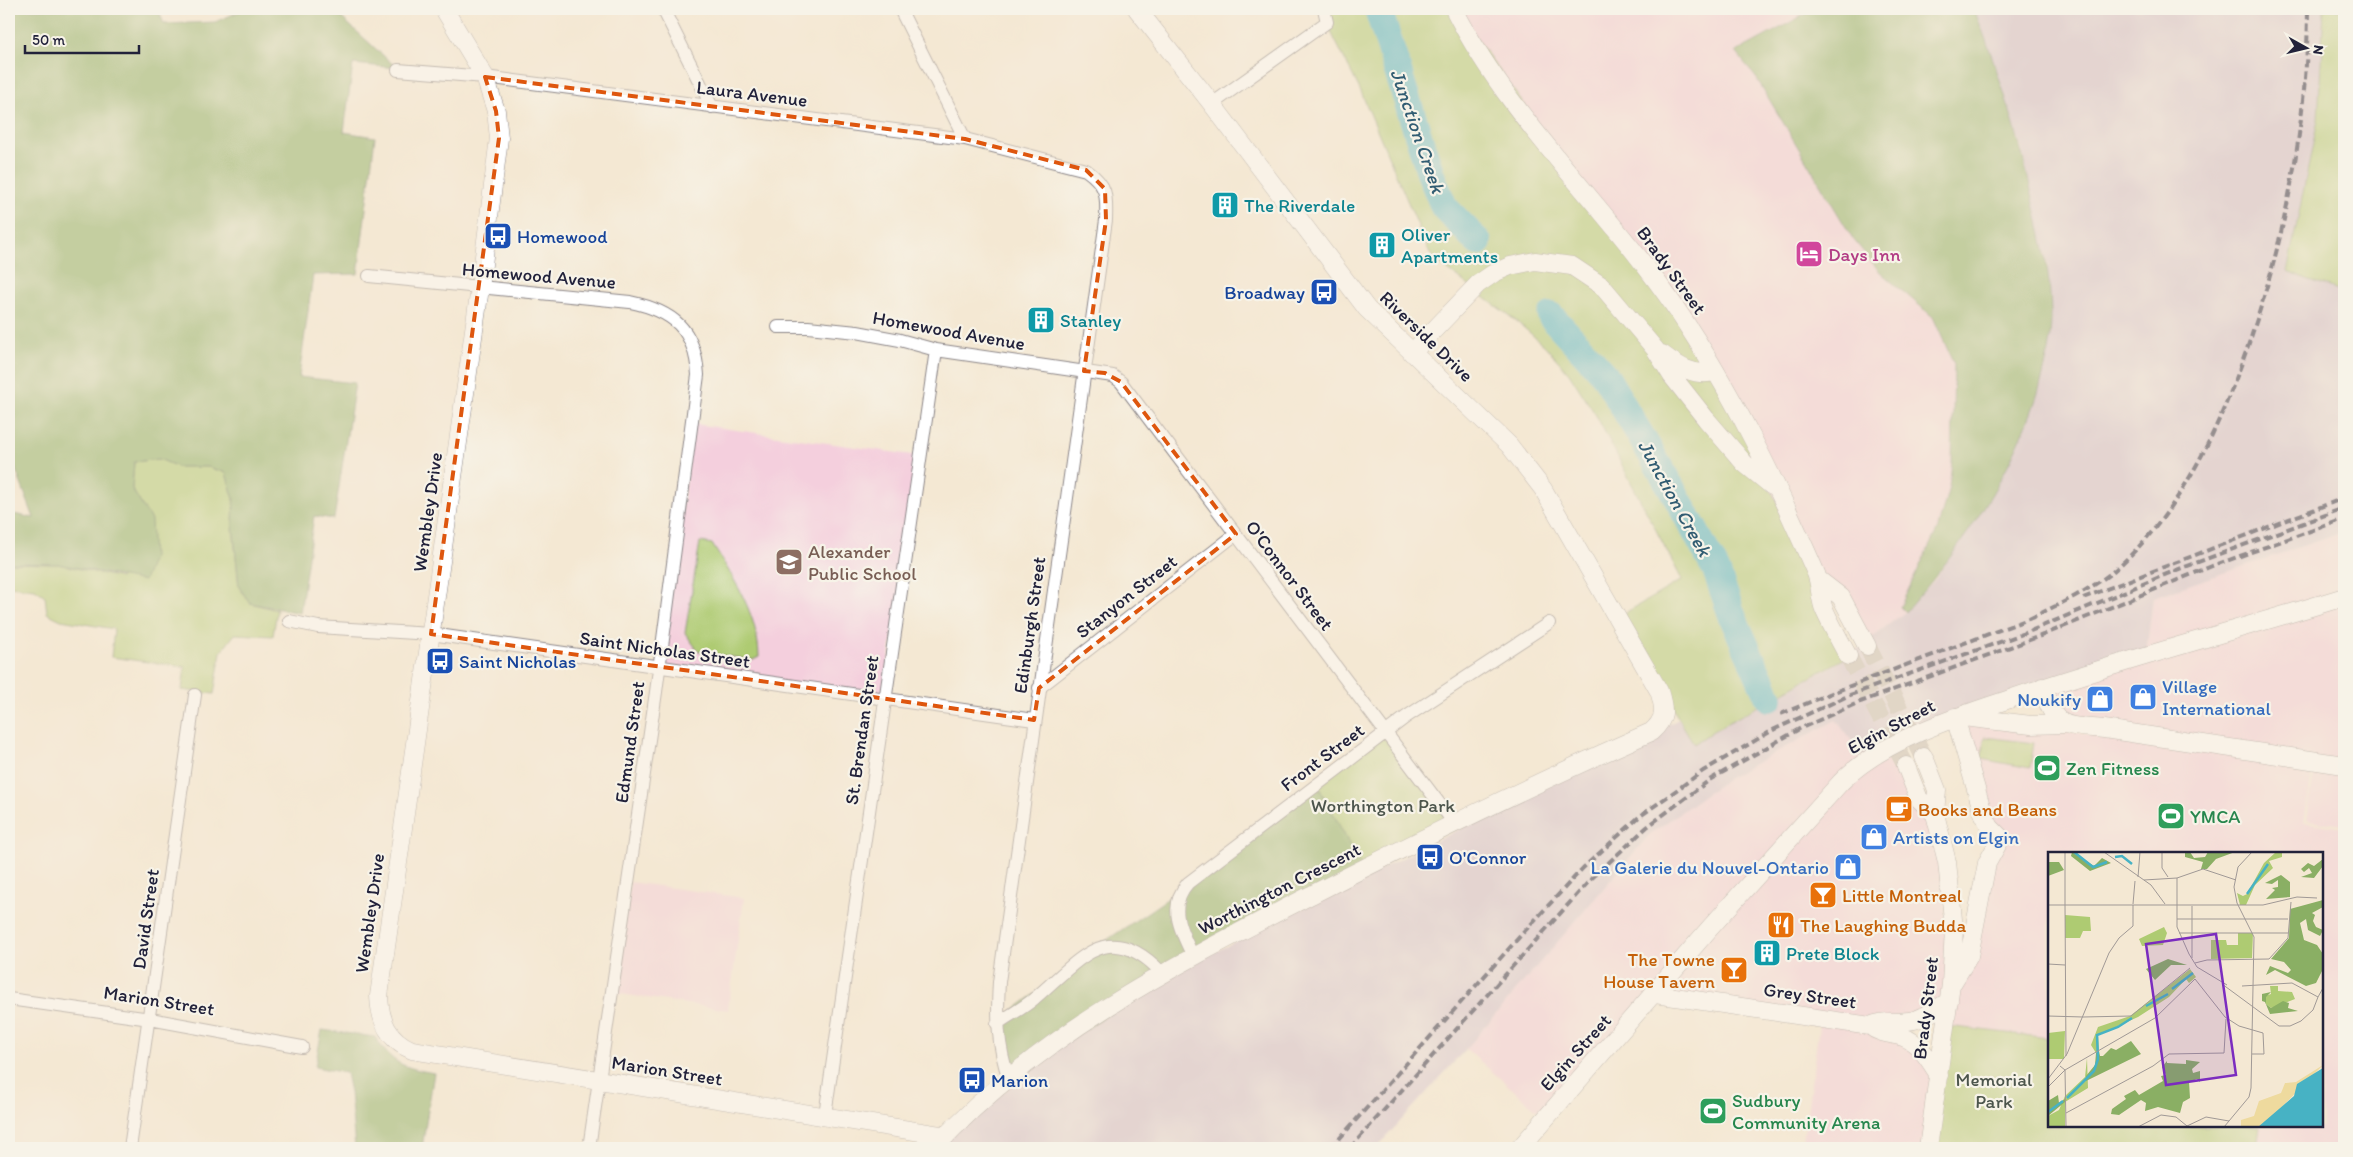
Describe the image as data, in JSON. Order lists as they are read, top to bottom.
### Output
{
  "streets": {
    "street": [
      "Laura Avenue",
      "Brady Street",
      "Homewood Avenue",
      "Riverside Drive",
      "Wembley Drive",
      "O'Connor Street",
      "Stanyon Street",
      "Edinburgh Street",
      "Saint Nicholas Street",
      "Elgin Street",
      "St. Brendan Street",
      "Edmund Street",
      "Front Street",
      "Worthington Crescent",
      "David Street",
      "Grey Street",
      "Marion Street"
    ]
  },
  "crossings": [
    ["Laura Avenue", "Wembley Drive"],
    ["Laura Avenue", "Edinburgh Street"],
    ["Homewood Avenue", "Wembley Drive"],
    ["Homewood Avenue", "O'Connor Street"],
    ["Homewood Avenue", "Edinburgh Street"],
    ["Homewood Avenue", "St. Brendan Street"],
    ["Homewood Avenue", "Edmund Street"],
    ["Riverside Drive", "Worthington Crescent"],
    ["Wembley Drive", "Saint Nicholas Street"],
    ["Wembley Drive", "Marion Street"],
    ["O'Connor Street", "Stanyon Street"],
    ["O'Connor Street", "Edinburgh Street"],
    ["O'Connor Street", "Front Street"],
    ["O'Connor Street", "Worthington Crescent"],
    ["Stanyon Street", "Edinburgh Street"],
    ["Edinburgh Street", "Saint Nicholas Street"],
    ["Edinburgh Street", "Worthington Crescent"],
    ["Saint Nicholas Street", "St. Brendan Street"],
    ["Saint Nicholas Street", "Edmund Street"],
    ["Elgin Street", "Grey Street"],
    ["St. Brendan Street", "Marion Street"],
    ["Edmund Street", "Marion Street"],
    ["Front Street", "Worthington Crescent"],
    ["Worthington Crescent", "Marion Street"],
    ["David Street", "Marion Street"]
  ],
  "water": ["Junction Creek"],
  "parks": ["Worthington Park", "Memorial Park"],
  "places": {
    "building": [
      "The Riverdale",
      "Oliver Apartments",
      "Stanley",
      "Prete Block"
    ],
    "bus stop": [
      "Homewood",
      "Broadway",
      "Saint Nicholas",
      "O'Connor",
      "Marion"
    ],
    "hotel": ["Days Inn"],
    "school or university": ["Alexander Public School"],
    "shop": [
      "Village International",
      "Noukify",
      "Artists on Elgin",
      "La Galerie du Nouvel-Ontario"
    ],
    "sports": ["Zen Fitness", "YMCA", "Sudbury Community Arena"],
    "cafe": ["Books and Beans"],
    "bar": ["Little Montreal", "The Towne House Tavern"],
    "restaurant": ["The Laughing Budda"]
  },
  "scale_bar": "50 m",
  "north": "right"
}
